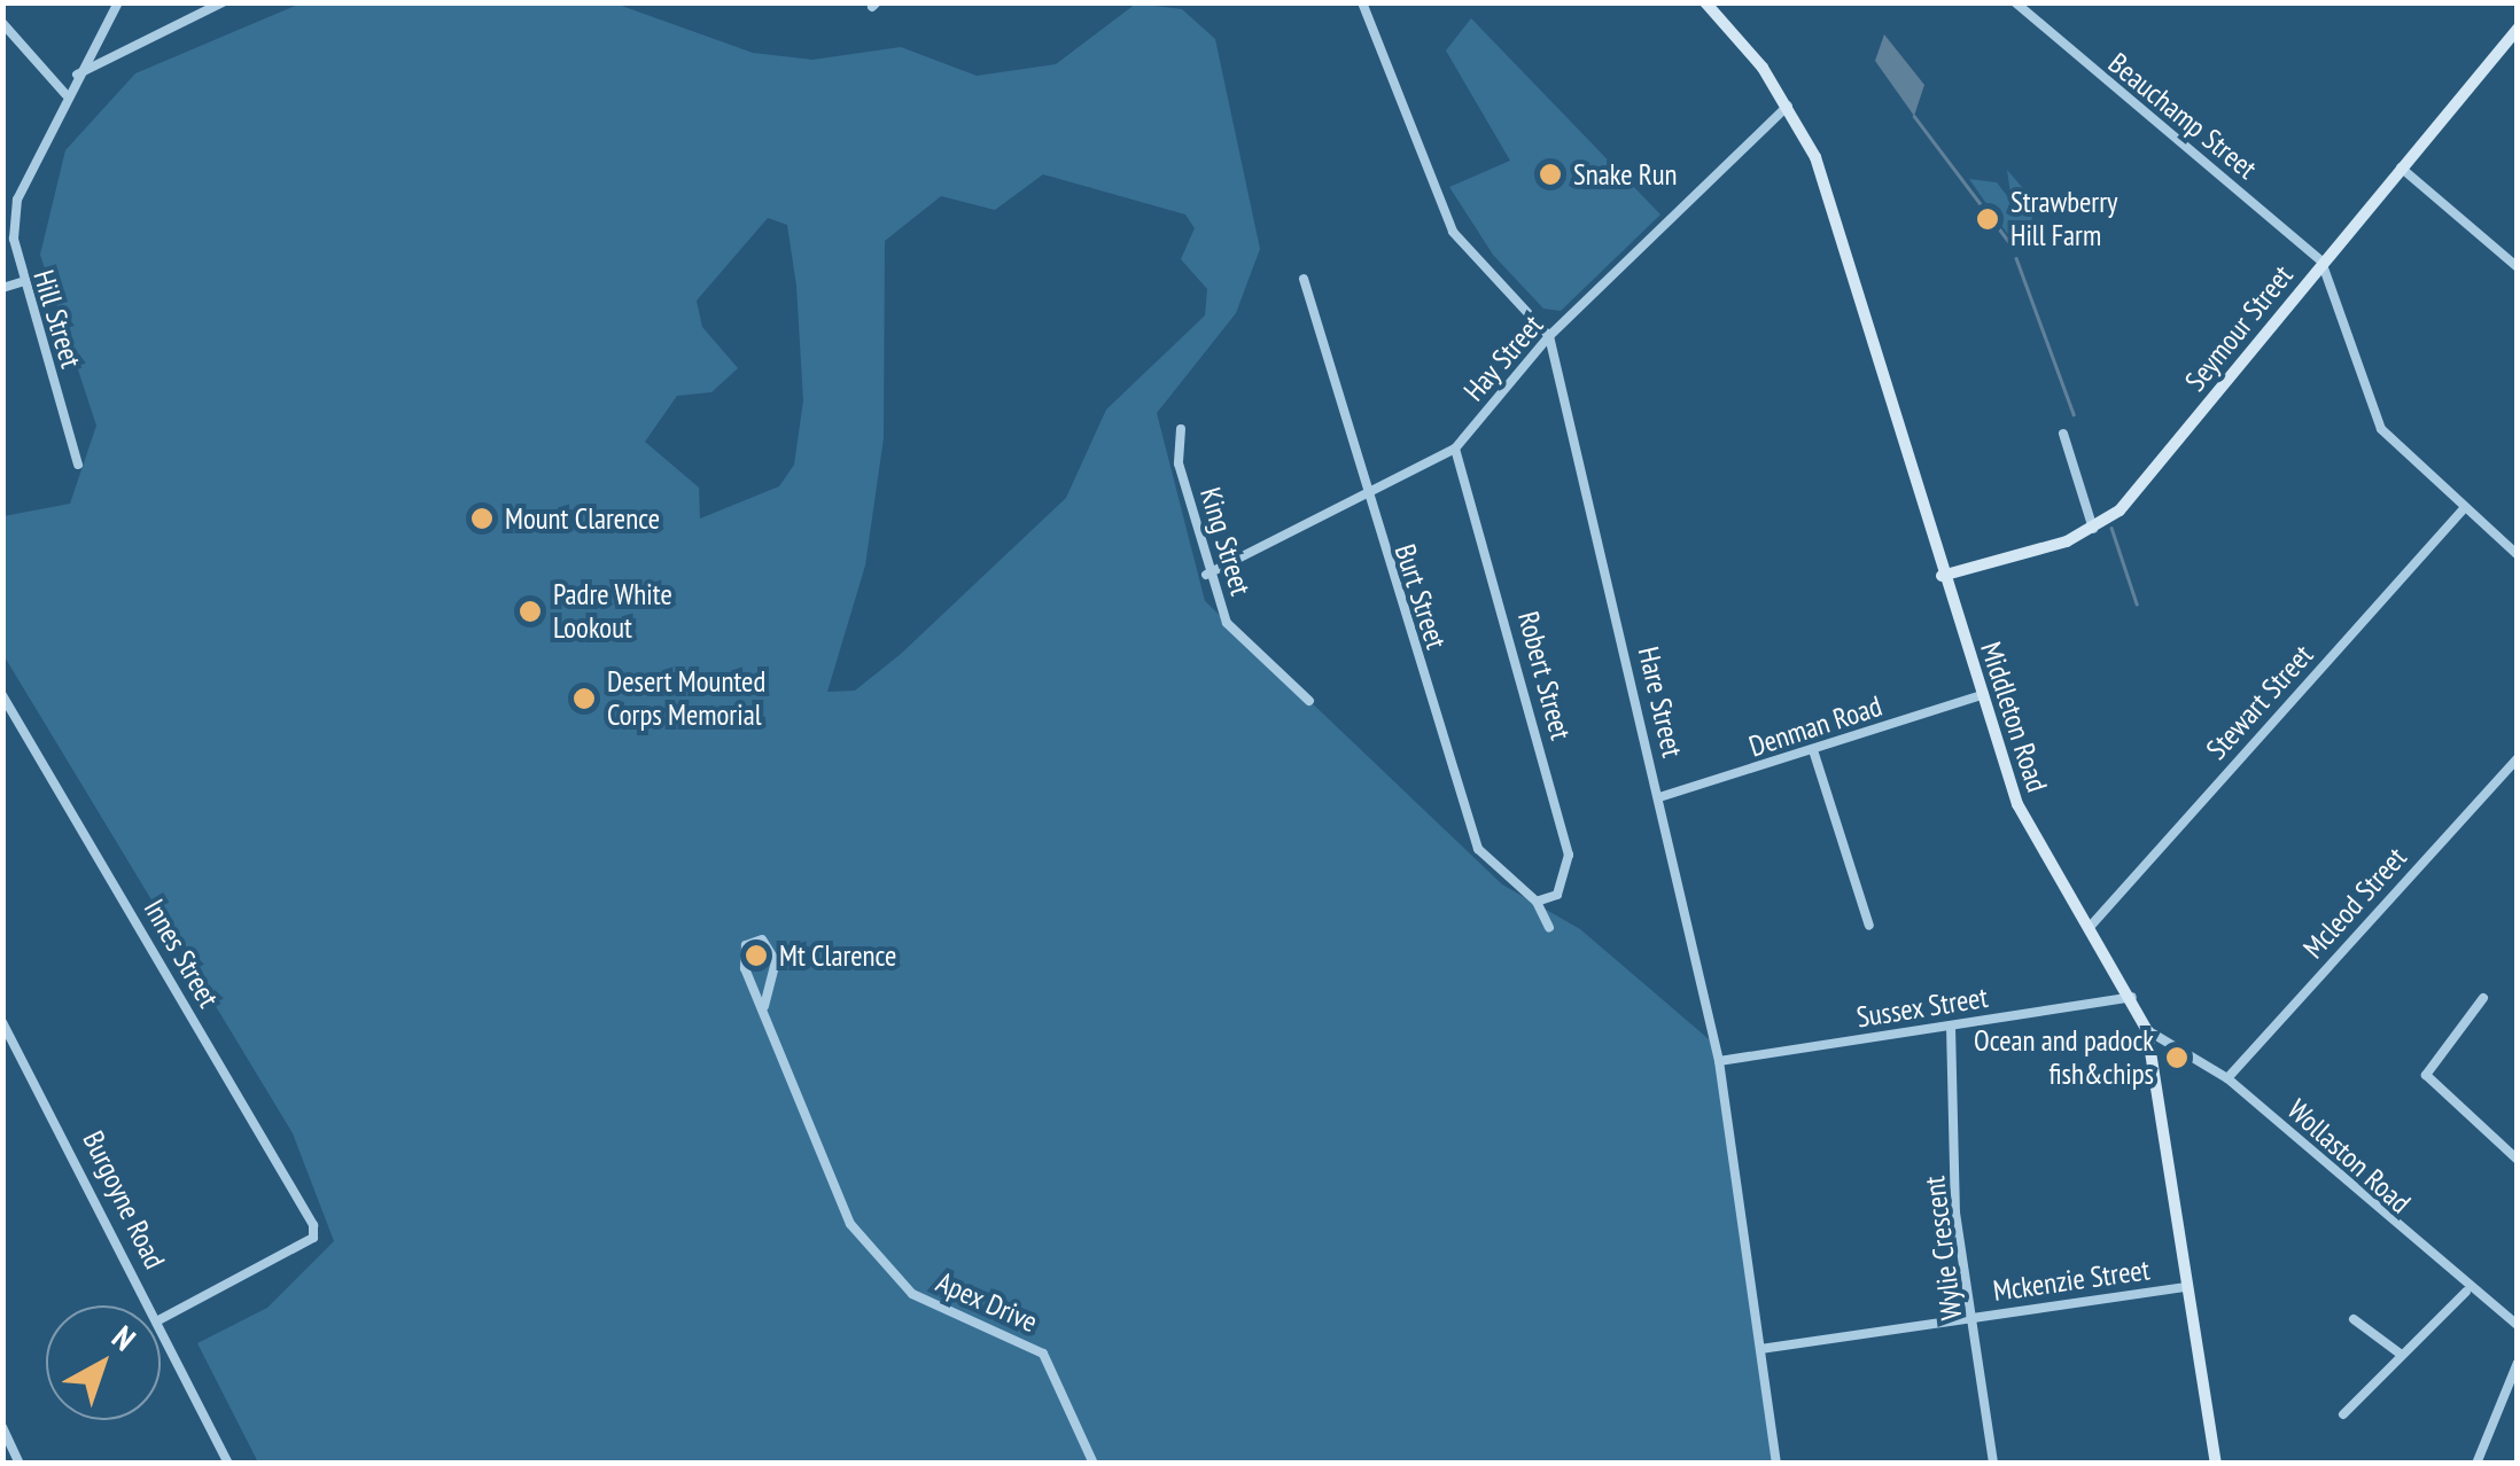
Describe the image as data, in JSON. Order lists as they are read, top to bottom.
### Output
{
  "streets": {
    "main road": ["Seymour Street", "Middleton Road"],
    "street": [
      "Beauchamp Street",
      "Hill Street",
      "Hay Street",
      "King Street",
      "Burt Street",
      "Robert Street",
      "Hare Street",
      "Stewart Street",
      "Denman Road",
      "Mcleod Street",
      "Innes Street",
      "Sussex Street",
      "Wollaston Road",
      "Burgoyne Road",
      "Wylie Crescent",
      "Mckenzie Street",
      "Apex Drive"
    ]
  },
  "crossings": [
    ["Beauchamp Street", "Seymour Street"],
    ["Hay Street", "King Street"],
    ["Hay Street", "Burt Street"],
    ["Hay Street", "Robert Street"],
    ["Hay Street", "Hare Street"],
    ["Hay Street", "Middleton Road"],
    ["Burt Street", "Robert Street"],
    ["Hare Street", "Denman Road"],
    ["Hare Street", "Sussex Street"],
    ["Hare Street", "Mckenzie Street"],
    ["Stewart Street", "Middleton Road"],
    ["Middleton Road", "Denman Road"],
    ["Middleton Road", "Sussex Street"],
    ["Middleton Road", "Wollaston Road"],
    ["Middleton Road", "Mckenzie Street"],
    ["Mcleod Street", "Wollaston Road"],
    ["Sussex Street", "Wylie Crescent"],
    ["Wylie Crescent", "Mckenzie Street"]
  ],
  "places": [
    "Snake Run",
    "Strawberry Hill Farm",
    "Mount Clarence",
    "Padre White Lookout",
    "Desert Mounted Corps Memorial",
    "Mt Clarence",
    "Ocean and padock fish&chips"
  ],
  "north": "top right"
}
